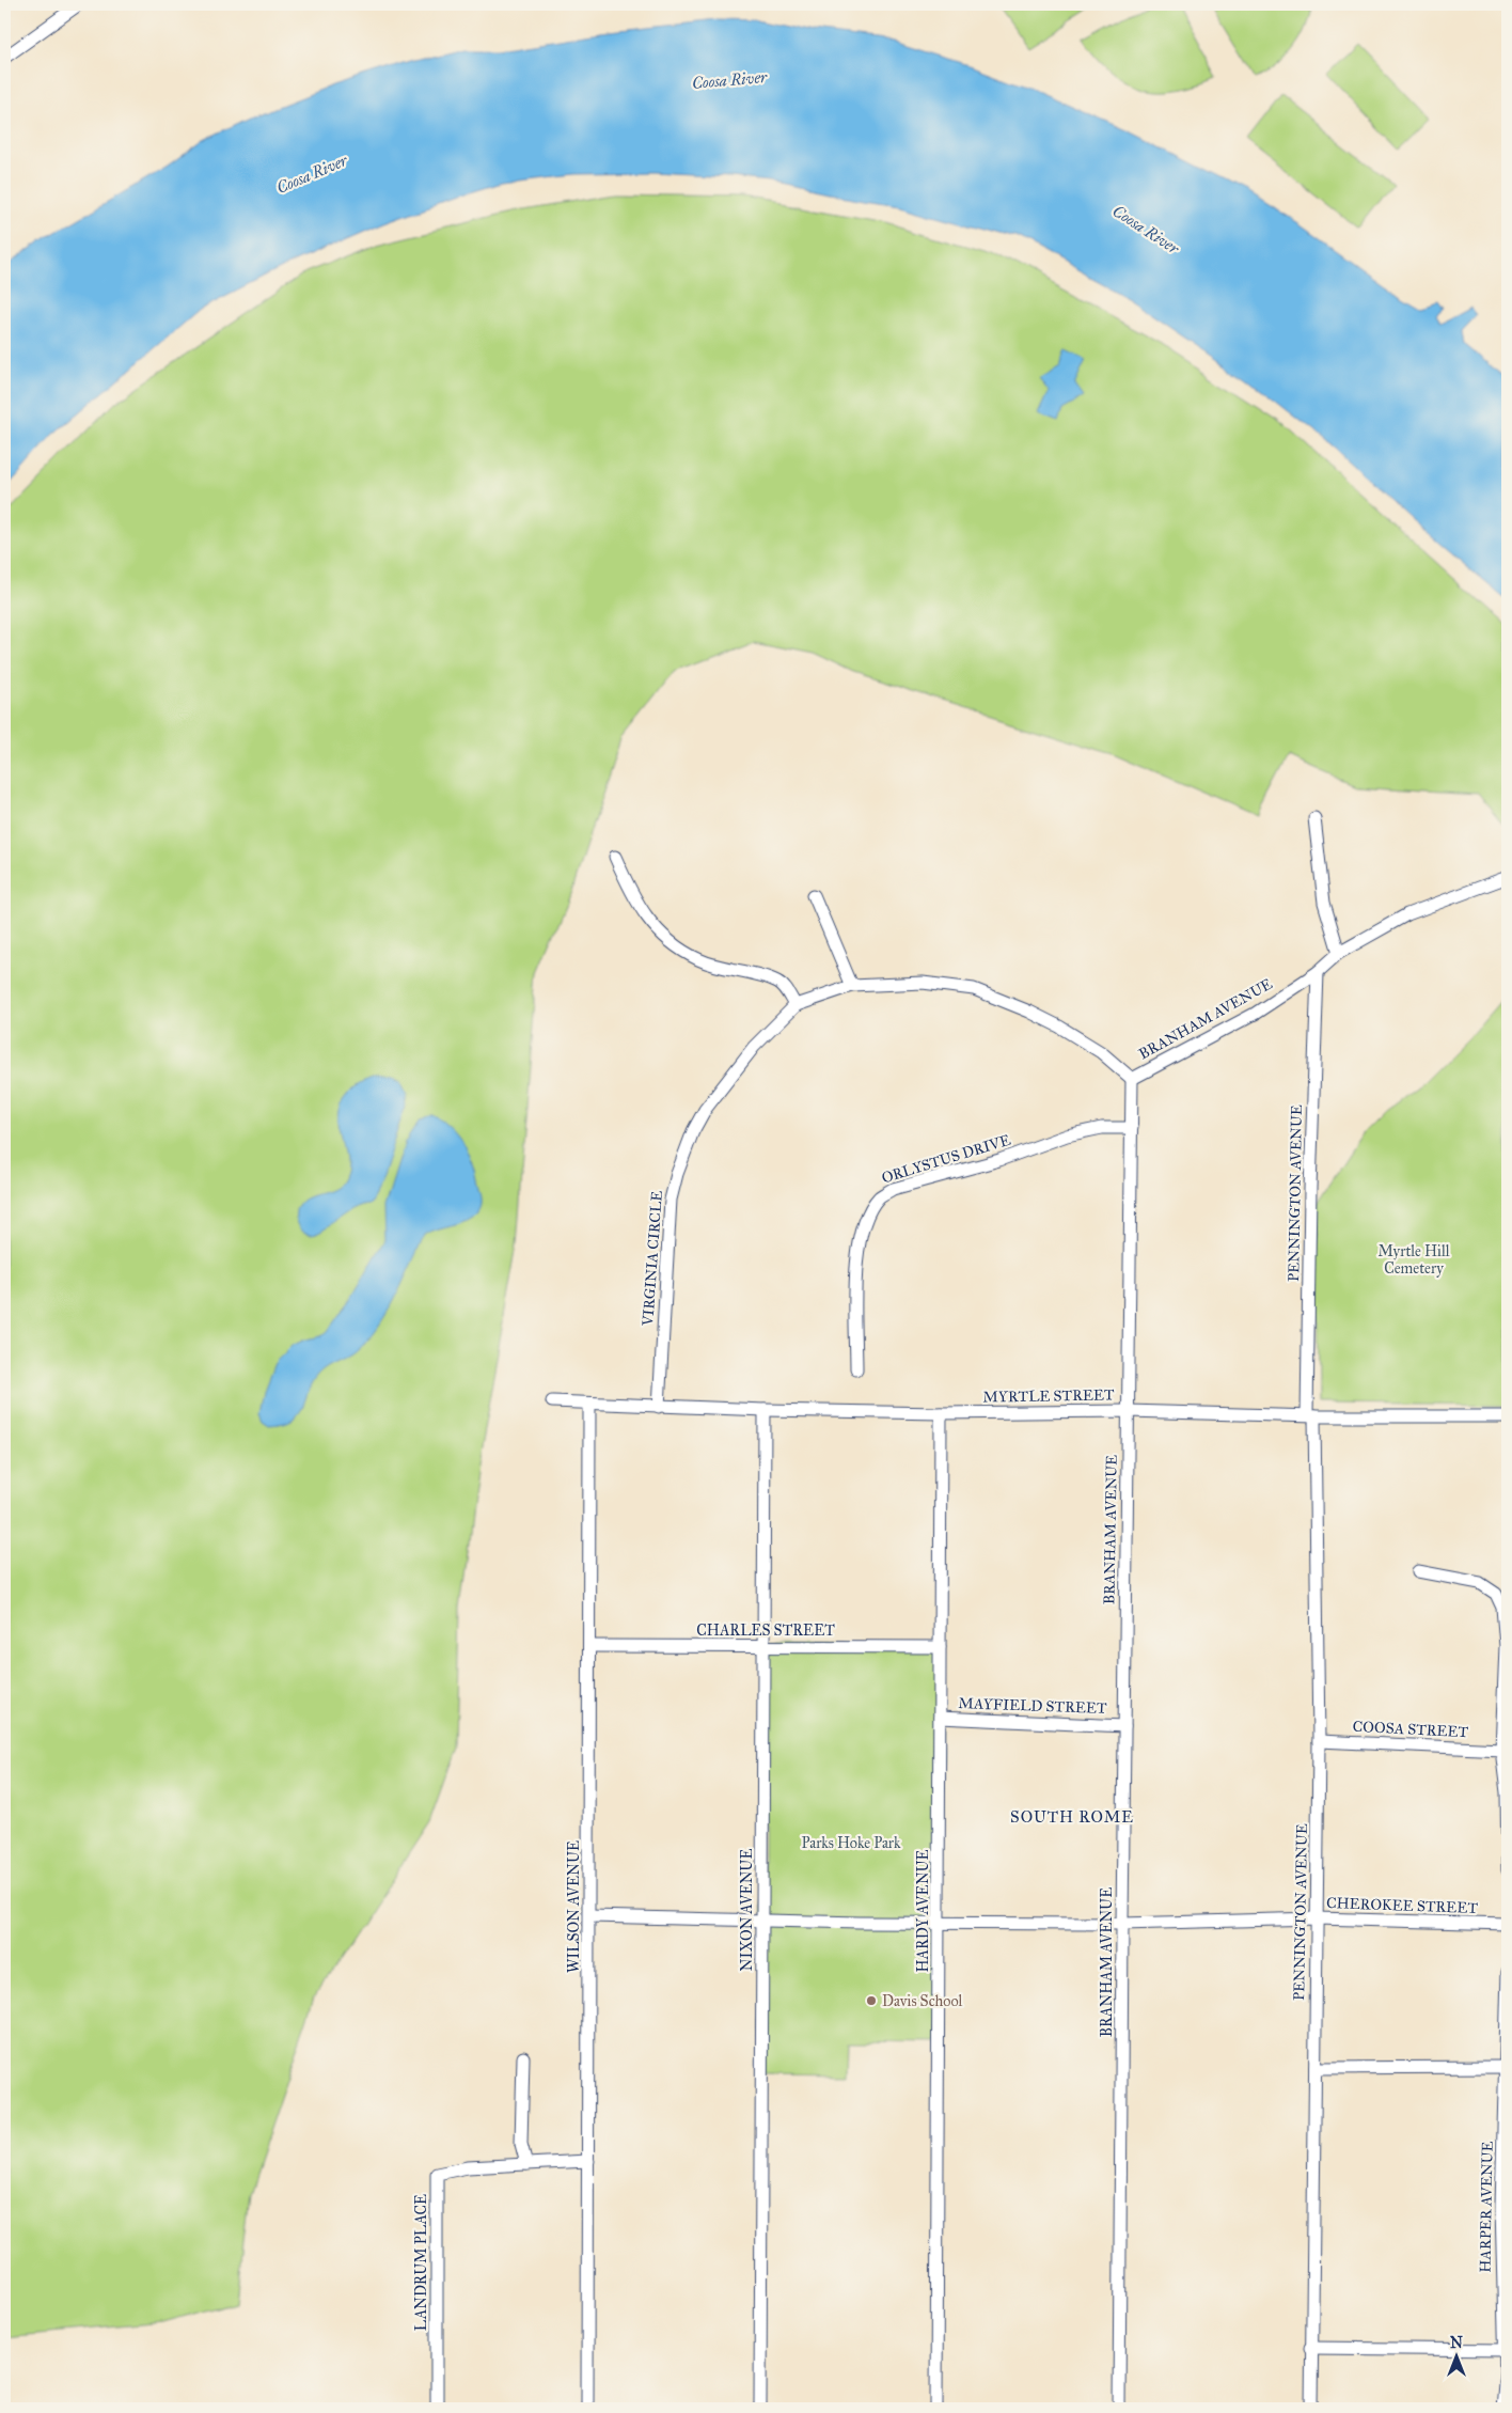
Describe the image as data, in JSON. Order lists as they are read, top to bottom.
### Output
{
  "streets": {
    "street": [
      "BRANHAM AVENUE",
      "ORLYSTUS DRIVE",
      "PENNINGTON AVENUE",
      "VIRGINIA CIRCLE",
      "MYRTLE STREET",
      "CHARLES STREET",
      "MAYFIELD STREET",
      "COOSA STREET",
      "CHEROKEE STREET",
      "WILSON AVENUE",
      "NIXON AVENUE",
      "HARDY AVENUE",
      "HARPER AVENUE",
      "LANDRUM PLACE"
    ]
  },
  "crossings": [
    ["BRANHAM AVENUE", "ORLYSTUS DRIVE"],
    ["BRANHAM AVENUE", "PENNINGTON AVENUE"],
    ["BRANHAM AVENUE", "VIRGINIA CIRCLE"],
    ["BRANHAM AVENUE", "MYRTLE STREET"],
    ["BRANHAM AVENUE", "MAYFIELD STREET"],
    ["BRANHAM AVENUE", "CHEROKEE STREET"],
    ["PENNINGTON AVENUE", "MYRTLE STREET"],
    ["PENNINGTON AVENUE", "COOSA STREET"],
    ["PENNINGTON AVENUE", "CHEROKEE STREET"],
    ["VIRGINIA CIRCLE", "MYRTLE STREET"],
    ["MYRTLE STREET", "WILSON AVENUE"],
    ["MYRTLE STREET", "NIXON AVENUE"],
    ["MYRTLE STREET", "HARDY AVENUE"],
    ["CHARLES STREET", "WILSON AVENUE"],
    ["CHARLES STREET", "NIXON AVENUE"],
    ["CHARLES STREET", "HARDY AVENUE"],
    ["MAYFIELD STREET", "HARDY AVENUE"],
    ["CHEROKEE STREET", "WILSON AVENUE"],
    ["CHEROKEE STREET", "NIXON AVENUE"],
    ["CHEROKEE STREET", "HARDY AVENUE"]
  ],
  "districts": ["SOUTH ROME"],
  "water": ["Coosa River"],
  "parks": ["Myrtle Hill Cemetery", "Parks Hoke Park"],
  "places": ["Davis School"],
  "north": "top"
}
